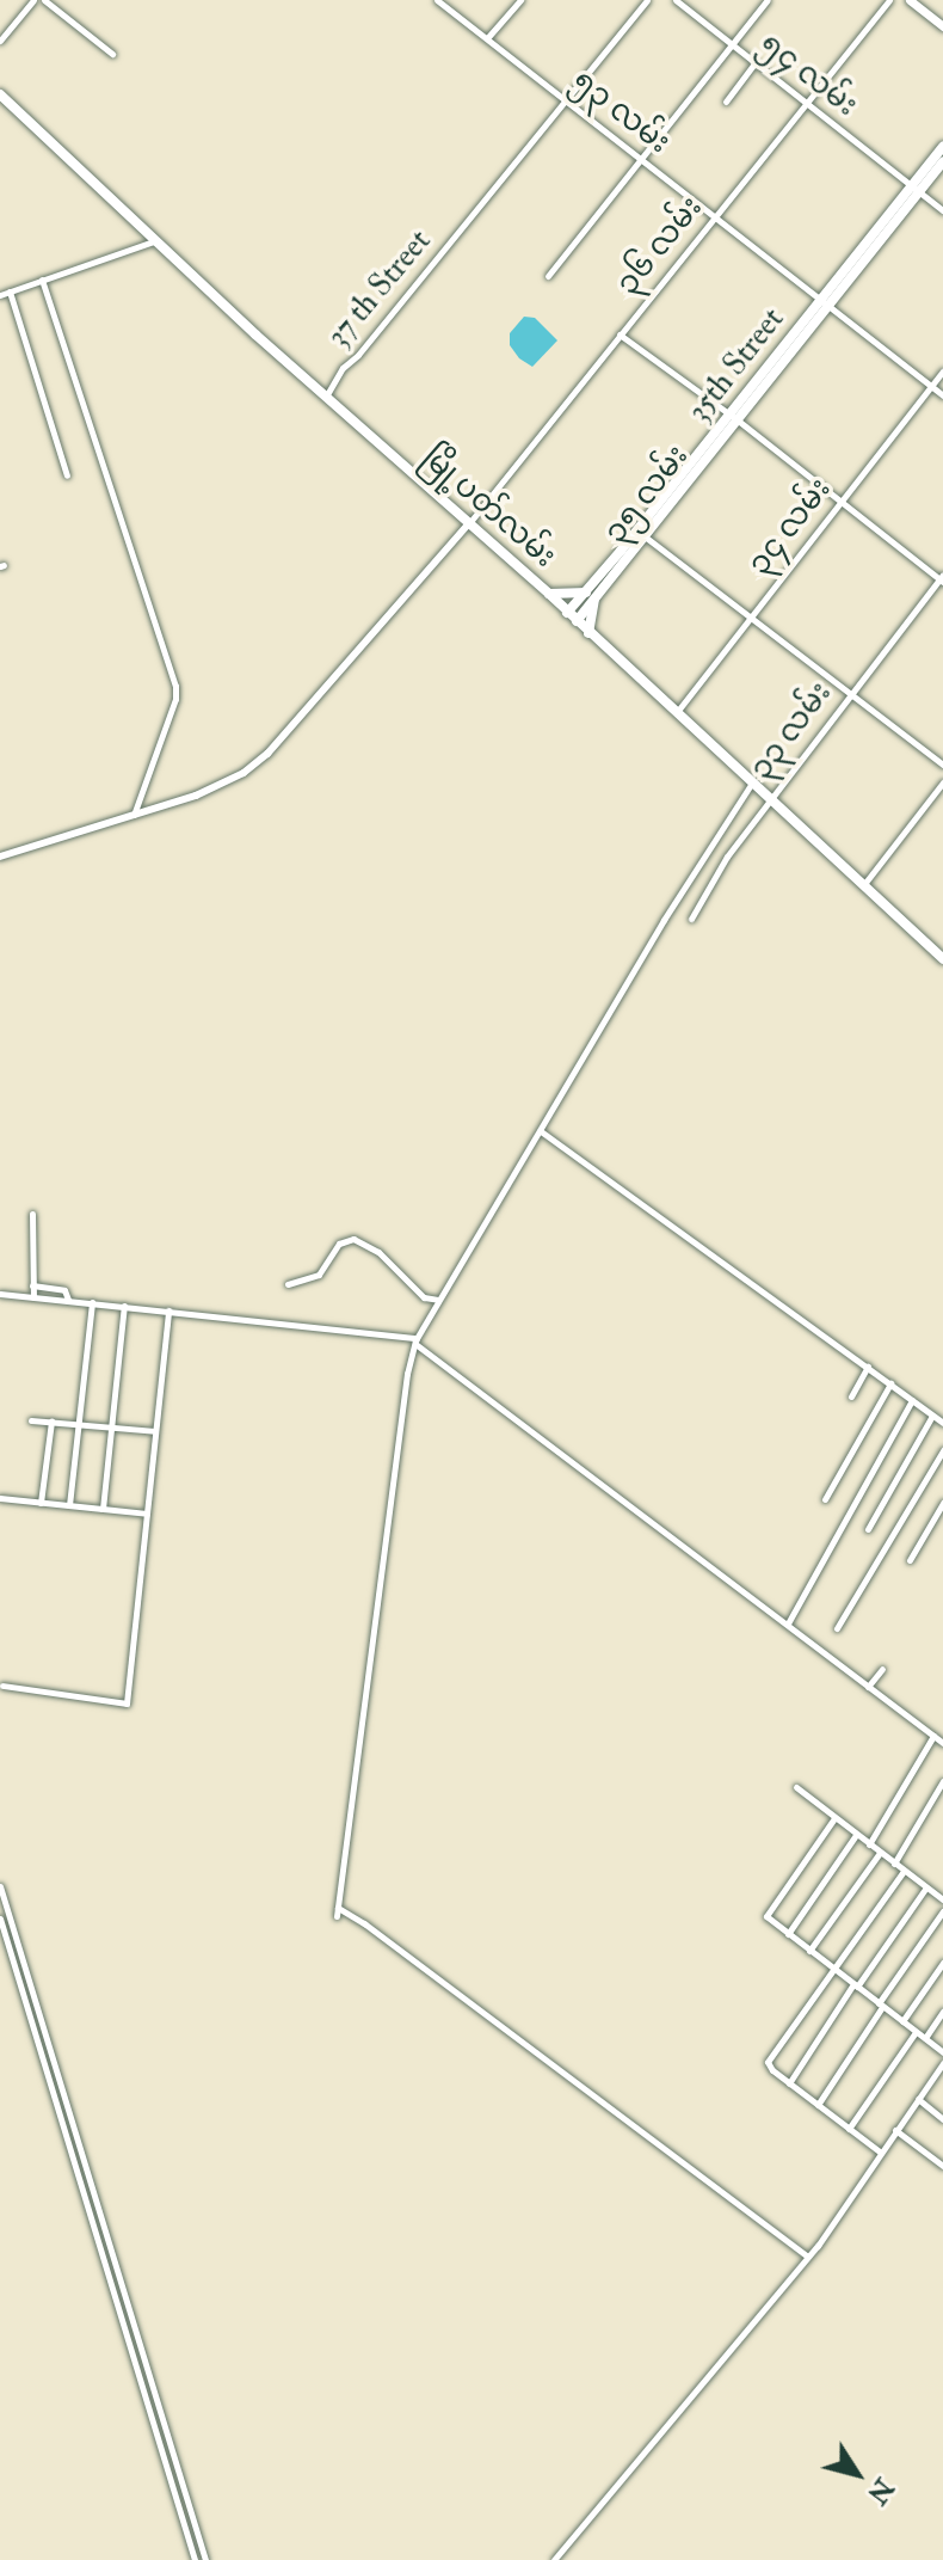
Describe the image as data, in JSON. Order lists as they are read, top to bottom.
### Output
{
  "streets": {
    "main road": ["35th Street", "၃၅ လမ်း", "မြို့ပတ်လမ်း"],
    "street": [
      "၅၄ လမ်း",
      "၅၃ လမ်း",
      "၃၆ လမ်း",
      "37 th Street",
      "၃၄ လမ်း",
      "၃၃ လမ်း"
    ]
  },
  "crossings": [
    ["၅၄ လမ်း", "၃၆ လမ်း"],
    ["၅၄ လမ်း", "35th Street"],
    ["၅၃ လမ်း", "၃၆ လမ်း"],
    ["၅၃ လမ်း", "37 th Street"],
    ["၅၃ လမ်း", "35th Street"],
    ["၅၃ လမ်း", "၃၅ လမ်း"],
    ["၅၃ လမ်း", "၃၄ လမ်း"],
    ["၃၆ လမ်း", "မြို့ပတ်လမ်း"],
    ["37 th Street", "မြို့ပတ်လမ်း"],
    ["35th Street", "၃၅ လမ်း"],
    ["35th Street", "မြို့ပတ်လမ်း"],
    ["မြို့ပတ်လမ်း", "၃၄ လမ်း"],
    ["မြို့ပတ်လမ်း", "၃၃ လမ်း"]
  ],
  "north": "bottom right"
}
